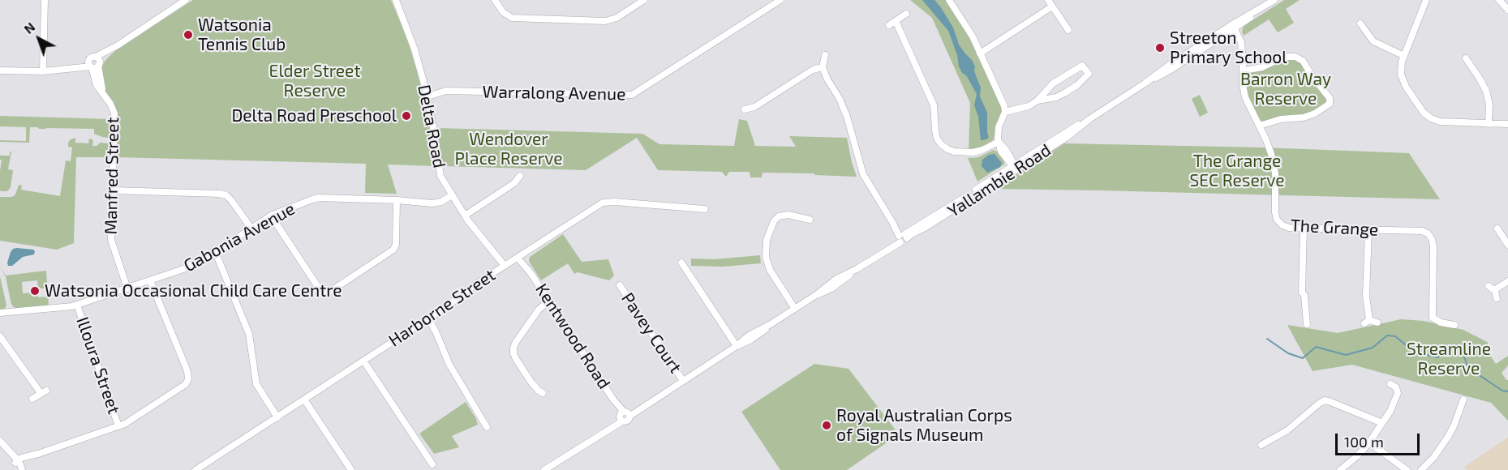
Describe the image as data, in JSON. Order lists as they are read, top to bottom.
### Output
{
  "streets": {
    "street": [
      "Warralong Avenue",
      "Delta Road",
      "Manfred Street",
      "Yallambie Road",
      "The Grange",
      "Gabonia Avenue",
      "Harborne Street",
      "Pavey Court",
      "Kentwood Road",
      "Illoura Street"
    ]
  },
  "crossings": [
    ["Warralong Avenue", "Delta Road"],
    ["Delta Road", "Gabonia Avenue"],
    ["Delta Road", "Harborne Street"],
    ["Manfred Street", "Gabonia Avenue"],
    ["Yallambie Road", "The Grange"],
    ["Yallambie Road", "Pavey Court"],
    ["Yallambie Road", "Kentwood Road"],
    ["Gabonia Avenue", "Illoura Street"],
    ["Harborne Street", "Kentwood Road"]
  ],
  "parks": [
    "Elder Street Reserve",
    "Barron Way Reserve",
    "Wendover Place Reserve",
    "The Grange SEC Reserve",
    "Streamline Reserve"
  ],
  "places": [
    "Watsonia Tennis Club",
    "Streeton Primary School",
    "Delta Road Preschool",
    "Watsonia Occasional Child Care Centre",
    "Royal Australian Corps of Signals Museum"
  ],
  "scale_bar": "100 m",
  "north": "top left"
}
